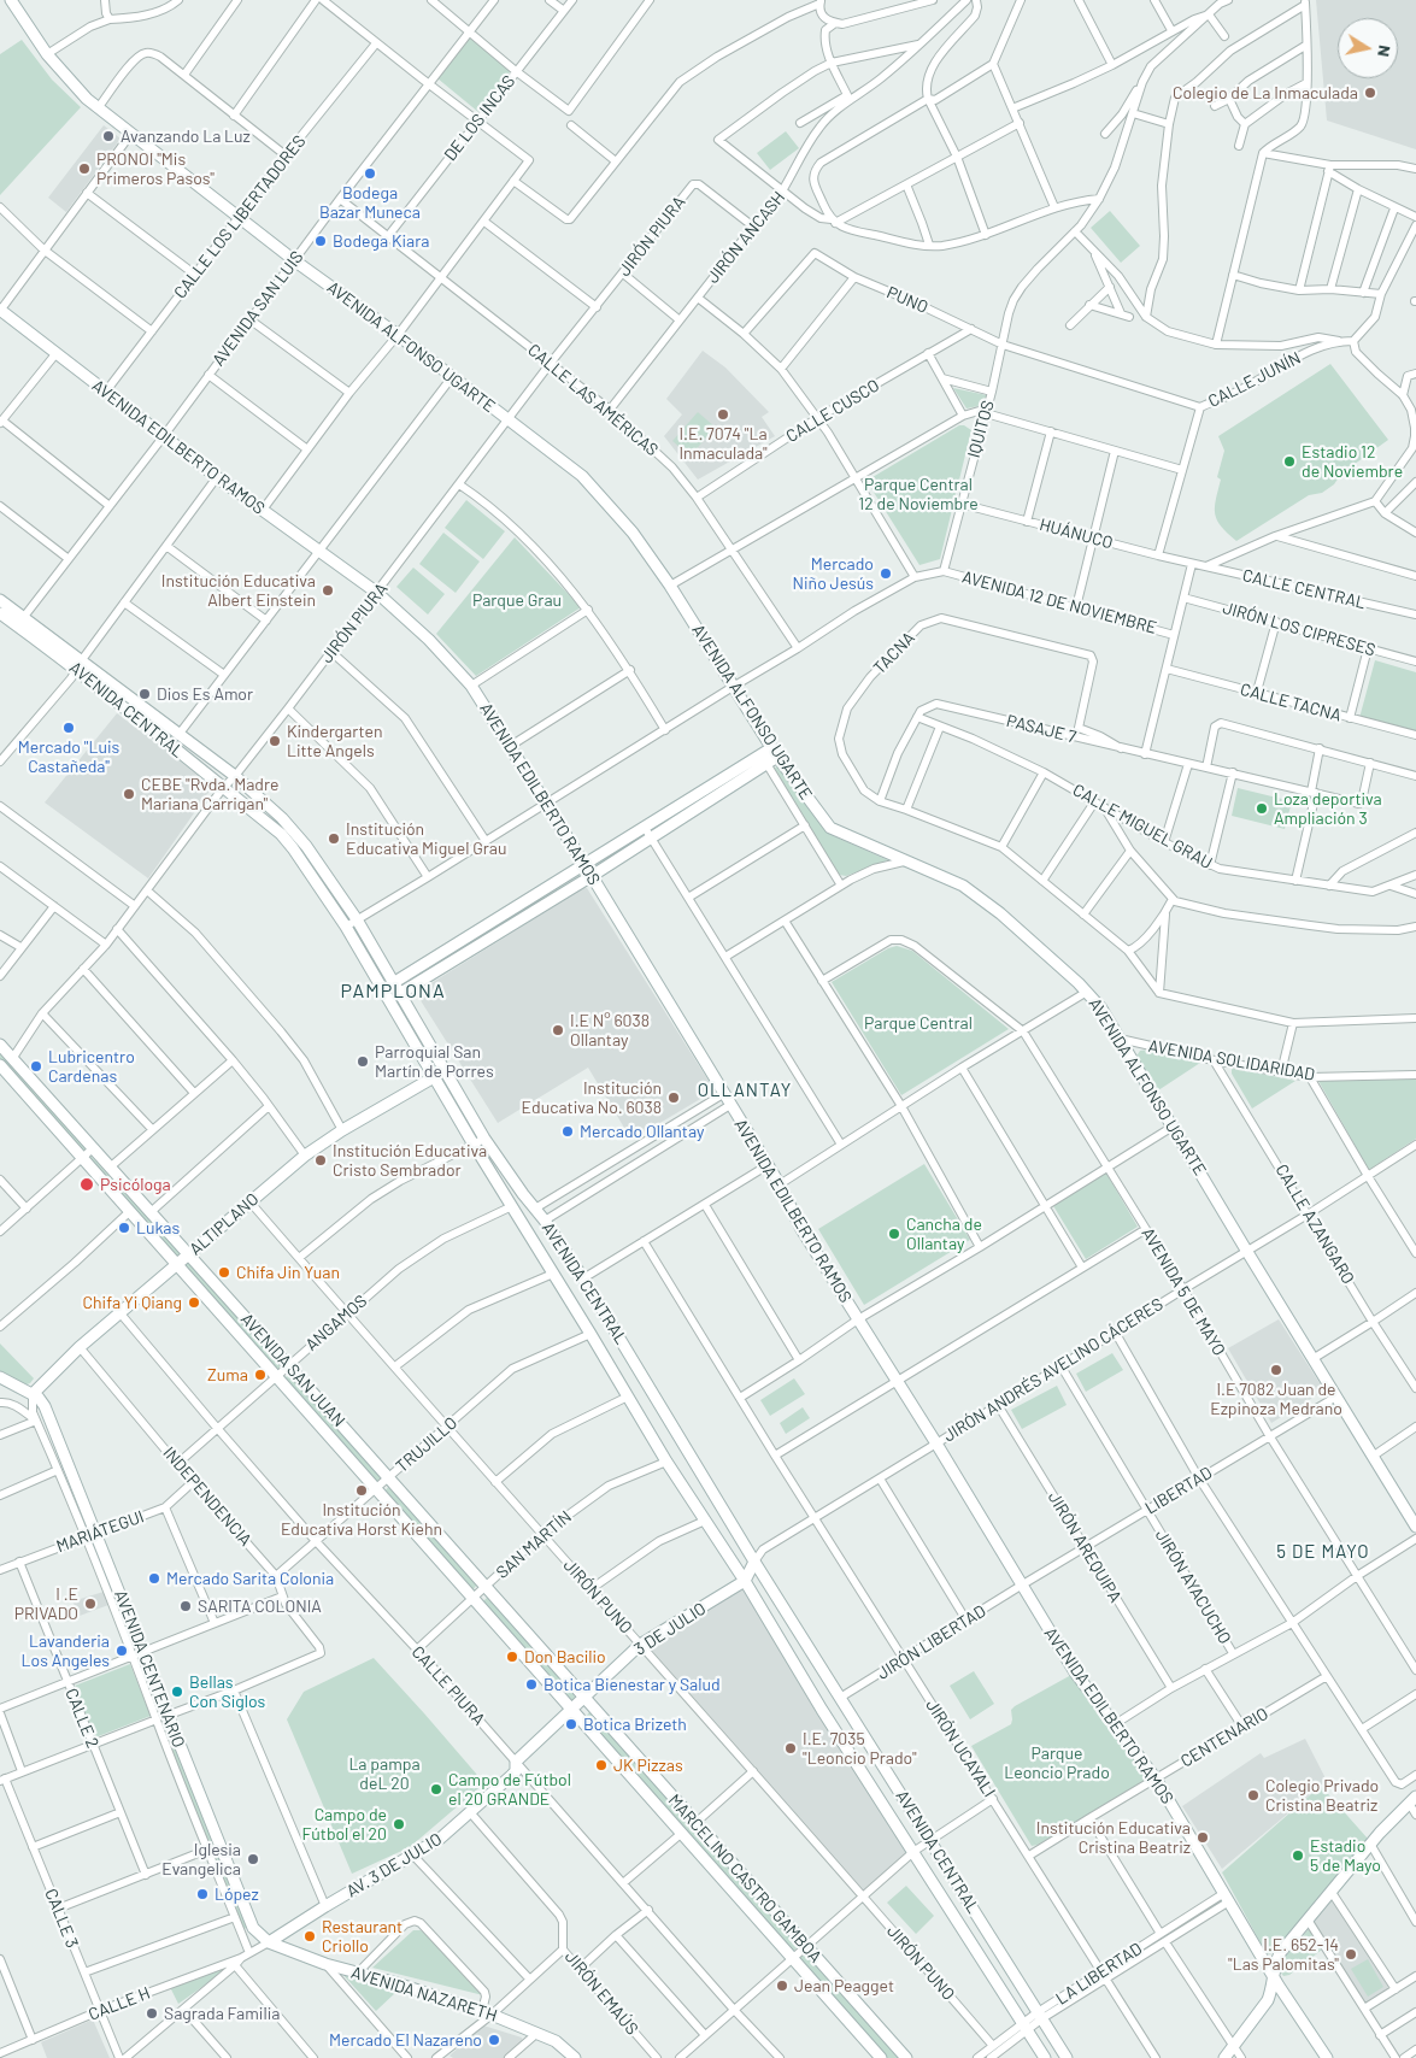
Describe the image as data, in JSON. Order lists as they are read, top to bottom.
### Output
{
  "streets": {
    "street": [
      "DE LOS INCAS",
      "CALLE LOS LIBERTADORES",
      "JIRÓN PIURA",
      "JIRÓN ANCASH",
      "PUNO",
      "AVENIDA SAN LUIS",
      "AVENIDA ALFONSO UGARTE",
      "CALLE JUNÍN",
      "CALLE LAS AMÉRICAS",
      "CALLE CUSCO",
      "IQUITOS",
      "AVENIDA EDILBERTO RAMOS",
      "HUÁNUCO",
      "CALLE CENTRAL",
      "AVENIDA 12 DE NOVIEMBRE",
      "JIRÓN LOS CIPRESES",
      "TACNA",
      "CALLE TACNA",
      "AVENIDA CENTRAL",
      "PASAJE 7",
      "CALLE MIGUEL GRAU",
      "AVENIDA SOLIDARIDAD",
      "ALTIPLANO",
      "CALLE AZANGARO",
      "AVENIDA 5 DE MAYO",
      "ANGAMOS",
      "AVENIDA SAN JUAN",
      "JIRÓN ANDRÉS AVELINO CÁCERES",
      "TRUJILLO",
      "LIBERTAD",
      "INDEPENDENCIA",
      "MARIÁTEGUI",
      "SAN MARTÍN",
      "JIRÓN AREQUIPA",
      "JIRÓN AYACUCHO",
      "JIRÓN PUNO",
      "3 DE JULIO",
      "JIRÓN LIBERTAD",
      "AVENIDA CENTENARIO",
      "CALLE PIURA",
      "CALLE 2",
      "CENTENARIO",
      "JIRÓN UCAYALI",
      "AV. 3 DE JULIO",
      "MARCELINO CASTRO GAMBOA",
      "CALLE 3",
      "LA LIBERTAD",
      "JIRÓN EMAÚS",
      "AVENIDA NAZARETH",
      "CALLE H"
    ]
  },
  "crossings": [
    ["DE LOS INCAS", "CALLE LAS AMÉRICAS"],
    ["CALLE LOS LIBERTADORES", "AVENIDA ALFONSO UGARTE"],
    ["CALLE LOS LIBERTADORES", "AVENIDA EDILBERTO RAMOS"],
    ["JIRÓN PIURA", "JIRÓN ANCASH"],
    ["JIRÓN PIURA", "AVENIDA ALFONSO UGARTE"],
    ["JIRÓN PIURA", "CALLE LAS AMÉRICAS"],
    ["JIRÓN PIURA", "AVENIDA EDILBERTO RAMOS"],
    ["JIRÓN PIURA", "AVENIDA CENTRAL"],
    ["JIRÓN PIURA", "AVENIDA SAN JUAN"],
    ["JIRÓN ANCASH", "CALLE LAS AMÉRICAS"],
    ["PUNO", "CALLE CUSCO"],
    ["PUNO", "IQUITOS"],
    ["AVENIDA SAN LUIS", "AVENIDA ALFONSO UGARTE"],
    ["AVENIDA SAN LUIS", "CALLE LAS AMÉRICAS"],
    ["AVENIDA SAN LUIS", "AVENIDA EDILBERTO RAMOS"],
    ["AVENIDA SAN LUIS", "AVENIDA CENTRAL"],
    ["AVENIDA ALFONSO UGARTE", "AVENIDA SOLIDARIDAD"],
    ["AVENIDA ALFONSO UGARTE", "JIRÓN ANDRÉS AVELINO CÁCERES"],
    ["AVENIDA ALFONSO UGARTE", "LIBERTAD"],
    ["CALLE JUNÍN", "HUÁNUCO"],
    ["CALLE LAS AMÉRICAS", "CALLE CUSCO"],
    ["IQUITOS", "HUÁNUCO"],
    ["IQUITOS", "AVENIDA 12 DE NOVIEMBRE"],
    ["AVENIDA EDILBERTO RAMOS", "JIRÓN ANDRÉS AVELINO CÁCERES"],
    ["AVENIDA EDILBERTO RAMOS", "LIBERTAD"],
    ["AVENIDA EDILBERTO RAMOS", "JIRÓN LIBERTAD"],
    ["AVENIDA EDILBERTO RAMOS", "CENTENARIO"],
    ["AVENIDA EDILBERTO RAMOS", "LA LIBERTAD"],
    ["HUÁNUCO", "CALLE CENTRAL"],
    ["TACNA", "PASAJE 7"],
    ["AVENIDA CENTRAL", "ALTIPLANO"],
    ["AVENIDA CENTRAL", "ANGAMOS"],
    ["AVENIDA CENTRAL", "JIRÓN ANDRÉS AVELINO CÁCERES"],
    ["AVENIDA CENTRAL", "TRUJILLO"],
    ["AVENIDA CENTRAL", "SAN MARTÍN"],
    ["AVENIDA CENTRAL", "3 DE JULIO"],
    ["AVENIDA CENTRAL", "JIRÓN LIBERTAD"],
    ["AVENIDA CENTRAL", "LA LIBERTAD"],
    ["PASAJE 7", "CALLE MIGUEL GRAU"],
    ["AVENIDA SOLIDARIDAD", "CALLE AZANGARO"],
    ["ALTIPLANO", "AVENIDA SAN JUAN"],
    ["ALTIPLANO", "INDEPENDENCIA"],
    ["ALTIPLANO", "JIRÓN PUNO"],
    ["ALTIPLANO", "AVENIDA CENTENARIO"],
    ["ALTIPLANO", "CALLE PIURA"],
    ["CALLE AZANGARO", "JIRÓN ANDRÉS AVELINO CÁCERES"],
    ["AVENIDA 5 DE MAYO", "JIRÓN ANDRÉS AVELINO CÁCERES"],
    ["AVENIDA 5 DE MAYO", "LIBERTAD"],
    ["ANGAMOS", "AVENIDA SAN JUAN"],
    ["ANGAMOS", "INDEPENDENCIA"],
    ["ANGAMOS", "JIRÓN PUNO"],
    ["ANGAMOS", "CALLE PIURA"],
    ["AVENIDA SAN JUAN", "TRUJILLO"],
    ["AVENIDA SAN JUAN", "SAN MARTÍN"],
    ["AVENIDA SAN JUAN", "3 DE JULIO"],
    ["AVENIDA SAN JUAN", "AV. 3 DE JULIO"],
    ["AVENIDA SAN JUAN", "MARCELINO CASTRO GAMBOA"],
    ["JIRÓN ANDRÉS AVELINO CÁCERES", "JIRÓN AREQUIPA"],
    ["JIRÓN ANDRÉS AVELINO CÁCERES", "JIRÓN AYACUCHO"],
    ["JIRÓN ANDRÉS AVELINO CÁCERES", "JIRÓN UCAYALI"],
    ["TRUJILLO", "INDEPENDENCIA"],
    ["TRUJILLO", "JIRÓN PUNO"],
    ["TRUJILLO", "CALLE PIURA"],
    ["LIBERTAD", "JIRÓN AREQUIPA"],
    ["LIBERTAD", "JIRÓN AYACUCHO"],
    ["LIBERTAD", "JIRÓN LIBERTAD"],
    ["INDEPENDENCIA", "MARIÁTEGUI"],
    ["MARIÁTEGUI", "AVENIDA CENTENARIO"],
    ["MARIÁTEGUI", "CALLE 2"],
    ["SAN MARTÍN", "JIRÓN PUNO"],
    ["SAN MARTÍN", "CALLE PIURA"],
    ["JIRÓN PUNO", "3 DE JULIO"],
    ["JIRÓN PUNO", "LA LIBERTAD"],
    ["3 DE JULIO", "AV. 3 DE JULIO"],
    ["3 DE JULIO", "MARCELINO CASTRO GAMBOA"],
    ["JIRÓN LIBERTAD", "JIRÓN UCAYALI"],
    ["AVENIDA CENTENARIO", "AV. 3 DE JULIO"],
    ["AVENIDA CENTENARIO", "AVENIDA NAZARETH"],
    ["CALLE PIURA", "AV. 3 DE JULIO"],
    ["CENTENARIO", "JIRÓN UCAYALI"],
    ["JIRÓN UCAYALI", "LA LIBERTAD"],
    ["AV. 3 DE JULIO", "MARCELINO CASTRO GAMBOA"],
    ["AV. 3 DE JULIO", "JIRÓN EMAÚS"],
    ["AV. 3 DE JULIO", "AVENIDA NAZARETH"],
    ["CALLE 3", "CALLE H"]
  ],
  "districts": ["PAMPLONA", "OLLANTAY", "5 DE MAYO"],
  "parks": [
    "Parque Central 12 de Noviembre",
    "Parque Grau",
    "Parque Central",
    "Parque Leoncio Prado",
    "La pampa deL 20"
  ],
  "places": [
    "Colegio de La Inmaculada",
    "Avanzando La Luz",
    "PRONOI \"Mis Primeros Pasos\"",
    "Bodega Bazar Muneca",
    "Bodega Kiara",
    "I.E. 7074 \"La Inmaculada\"",
    "Estadio 12 de Noviembre",
    "Mercado Niño Jesús",
    "Institución Educativa Albert Einstein",
    "Dios Es Amor",
    "Mercado \"Luis Castañeda\"",
    "Kindergarten Litte Angels",
    "CEBE \"Rvda. Madre Mariana Carrigan\"",
    "Loza deportiva Ampliación 3",
    "Institución Educativa Miguel Grau",
    "I.E N° 6038 Ollantay",
    "Parroquial San Martín de Porres",
    "Lubricentro Cardenas",
    "Institución Educativa No. 6038",
    "Mercado Ollantay",
    "Institución Educativa Cristo Sembrador",
    "Psicóloga",
    "Lukas",
    "Cancha de Ollantay",
    "Chifa Jin Yuan",
    "Chifa Yi Qiang",
    "I.E 7082 Juan de Ezpinoza Medrano",
    "Zuma",
    "Institución Educativa Horst Kiehn",
    "Mercado Sarita Colonia",
    "I .E PRIVADO",
    "SARITA COLONIA",
    "Lavanderia Los Angeles",
    "Don Bacilio",
    "Botica Bienestar y Salud",
    "Bellas Con Siglos",
    "Botica Brizeth",
    "I.E. 7035 \"Leoncio Prado\"",
    "JK Pizzas",
    "Campo de Fútbol el 20 GRANDE",
    "Colegio Privado Cristina Beatriz",
    "Campo de Fútbol el 20",
    "Institución Educativa Cristina Beatriz",
    "Estadio 5 de Mayo",
    "Iglesia Evangelica",
    "López",
    "Restaurant Criollo",
    "I.E. 652-14 \"Las Palomitas\"",
    "Jean Peagget",
    "Sagrada Familia",
    "Mercado El Nazareno"
  ],
  "north": "right"
}
